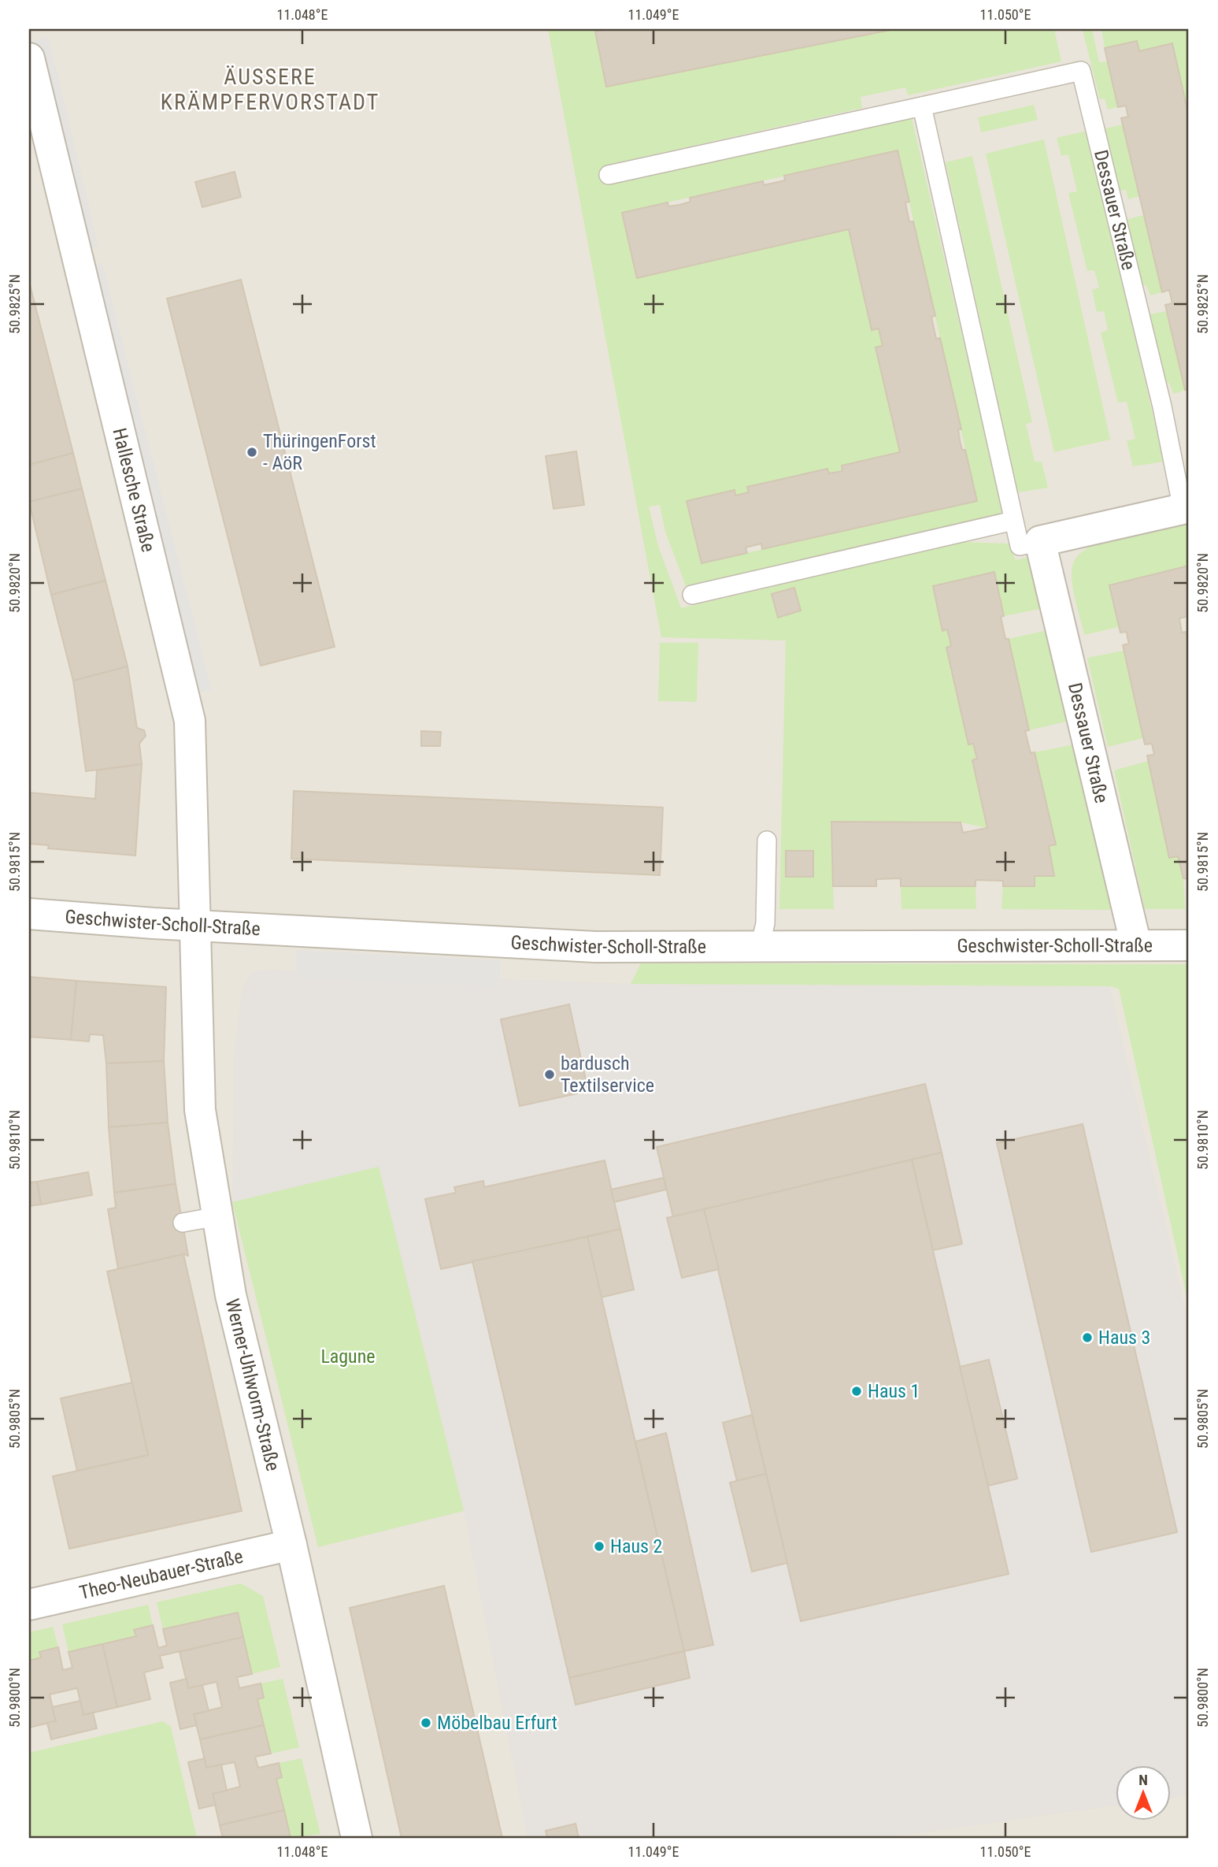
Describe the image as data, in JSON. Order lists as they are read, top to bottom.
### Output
{
  "streets": {
    "street": [
      "Dessauer Straße",
      "Hallesche Straße",
      "Geschwister-Scholl-Straße",
      "Werner-Uhlworm-Straße",
      "Theo-Neubauer-Straße"
    ]
  },
  "crossings": [
    ["Dessauer Straße", "Geschwister-Scholl-Straße"],
    ["Hallesche Straße", "Geschwister-Scholl-Straße"],
    ["Hallesche Straße", "Werner-Uhlworm-Straße"],
    ["Geschwister-Scholl-Straße", "Werner-Uhlworm-Straße"],
    ["Werner-Uhlworm-Straße", "Theo-Neubauer-Straße"]
  ],
  "districts": ["ÄUSSERE KRÄMPFERVORSTADT"],
  "parks": ["Lagune"],
  "places": [
    "ThüringenForst - AöR",
    "bardusch Textilservice",
    "Haus 3",
    "Haus 1",
    "Haus 2",
    "Möbelbau Erfurt"
  ],
  "north": "top",
  "coordinates": [
    "11.048°E",
    "11.049°E",
    "11.050°E",
    "50.9825°N",
    "50.9820°N",
    "50.9815°N",
    "50.9810°N",
    "50.9805°N",
    "50.9800°N"
  ]
}
